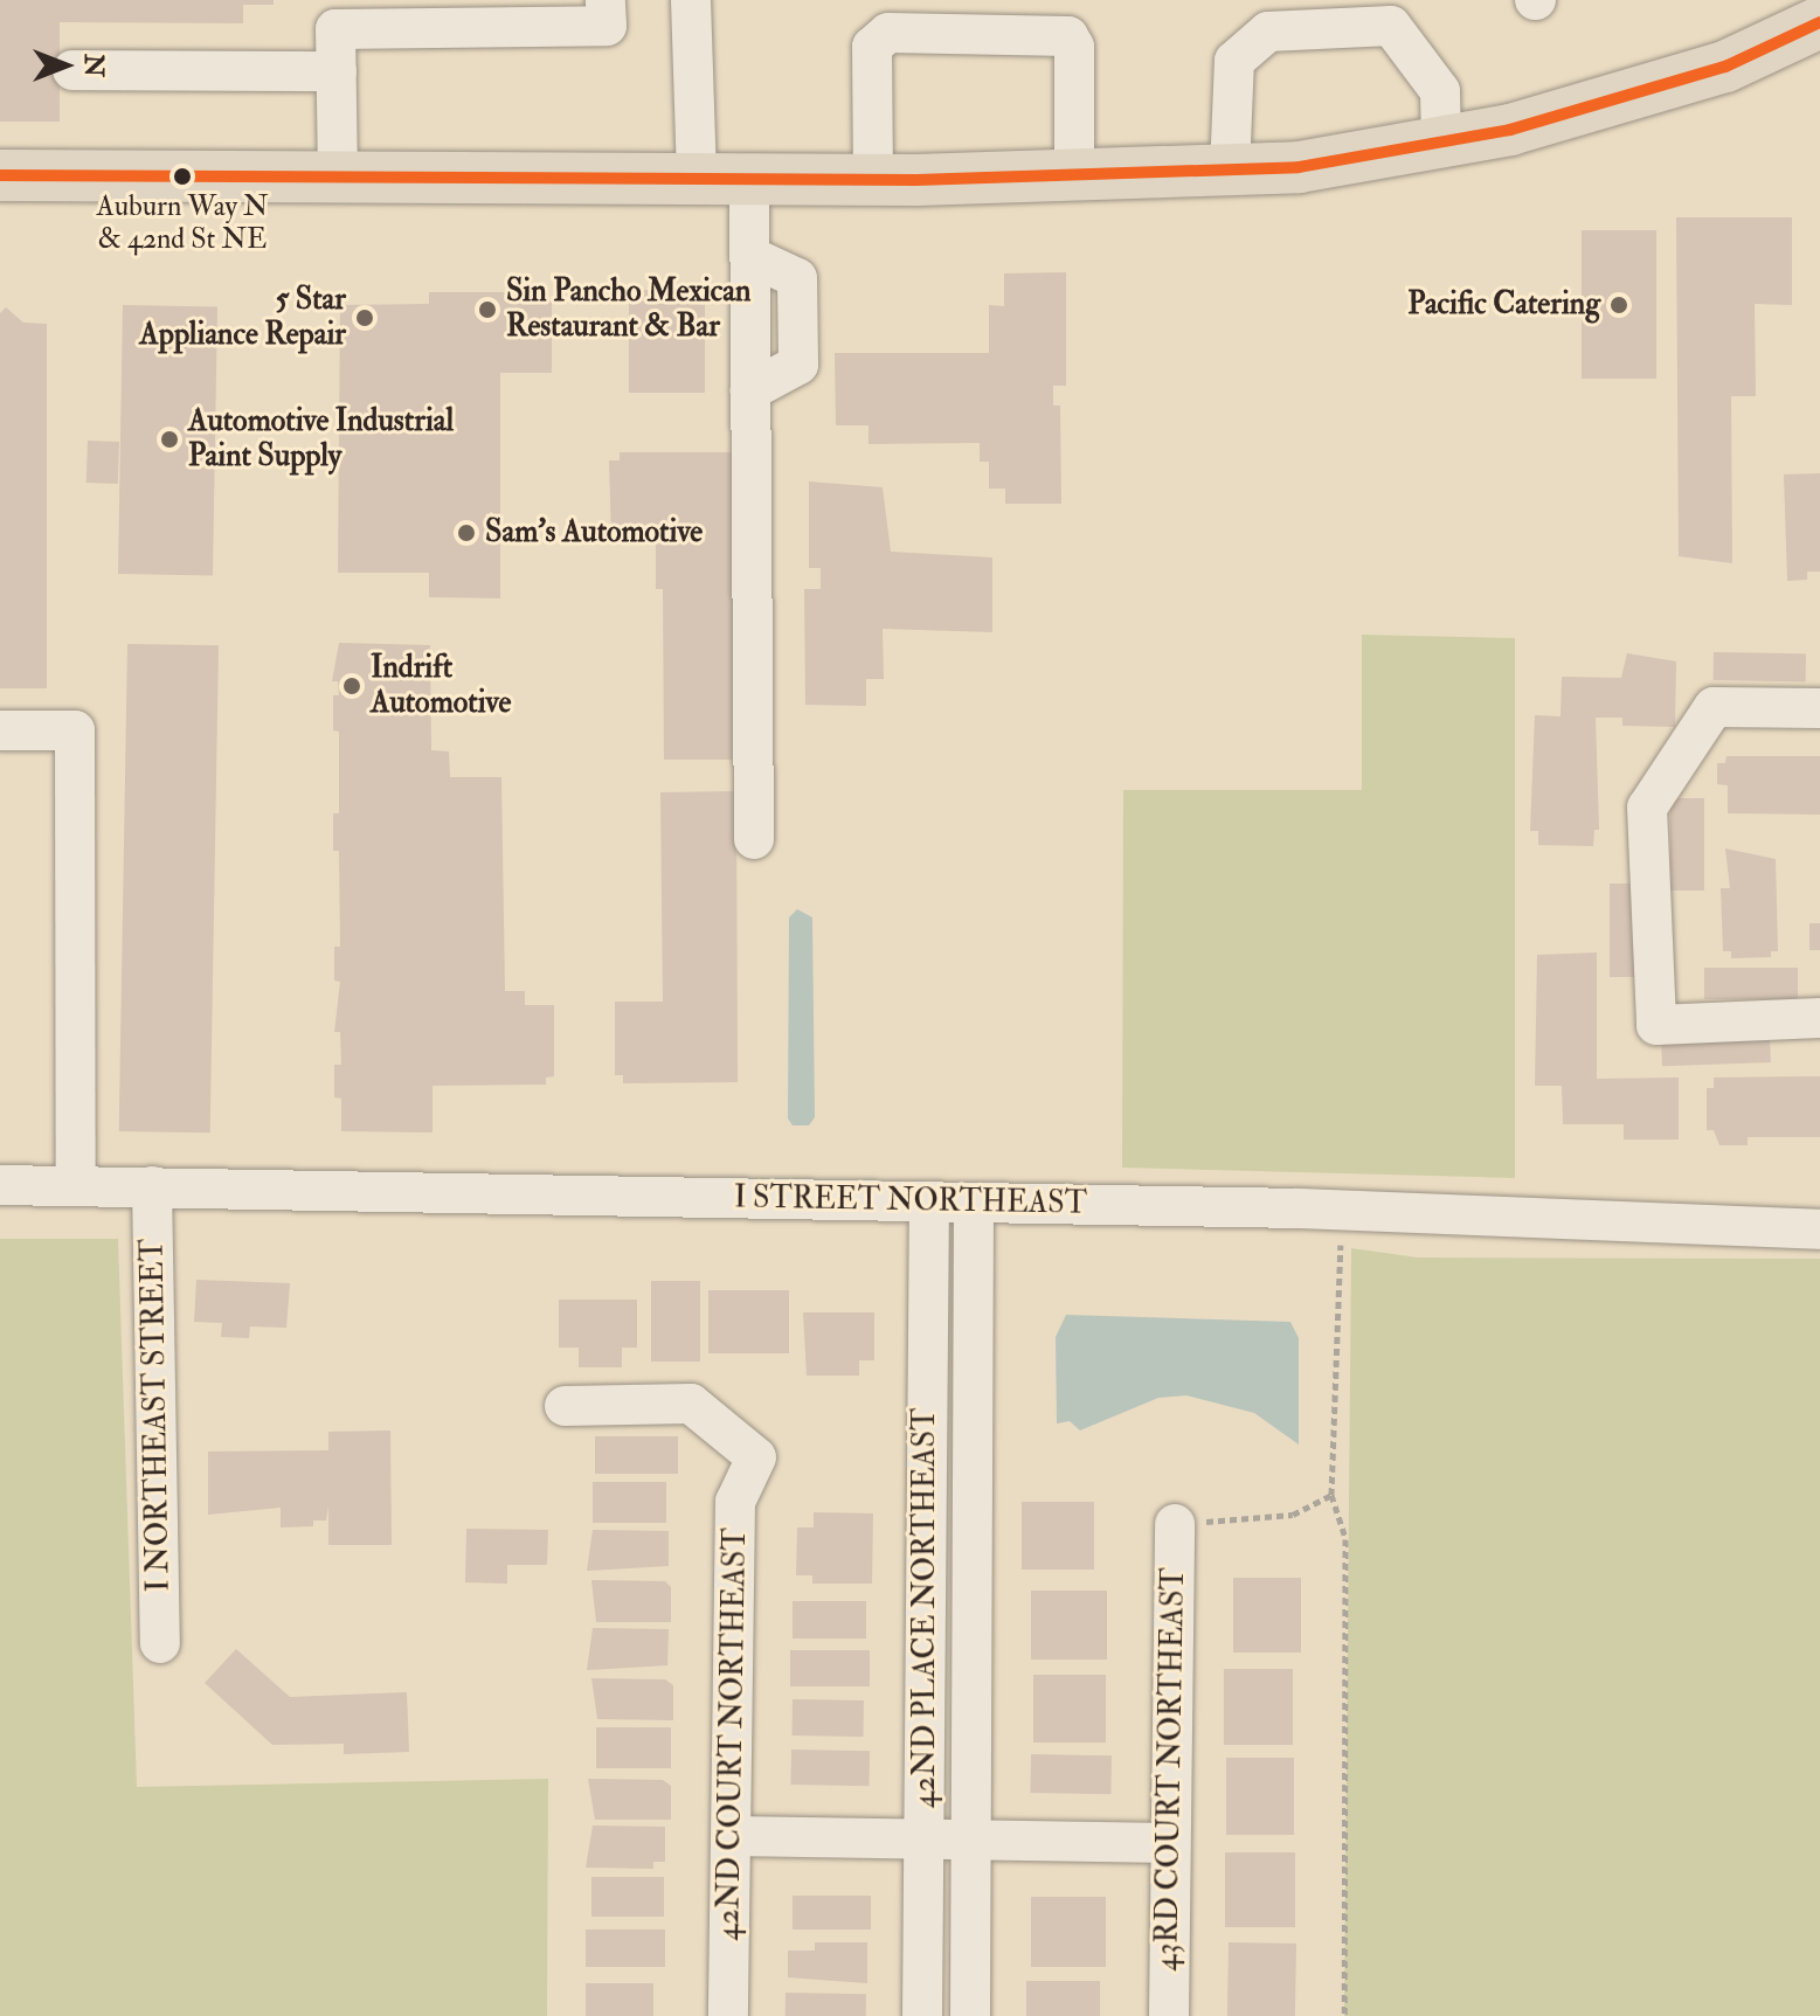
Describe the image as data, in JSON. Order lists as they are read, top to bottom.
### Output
{
  "streets": {
    "street": [
      "I STREET NORTHEAST",
      "I NORTHEAST STREET",
      "42ND PLACE NORTHEAST",
      "42ND COURT NORTHEAST",
      "43RD COURT NORTHEAST"
    ]
  },
  "crossings": [
    ["I STREET NORTHEAST", "I NORTHEAST STREET"],
    ["I STREET NORTHEAST", "42ND PLACE NORTHEAST"]
  ],
  "places": [
    "Auburn Way N & 42nd St NE",
    "Pacific Catering",
    "Sin Pancho Mexican Restaurant & Bar",
    "5 Star Appliance Repair",
    "Automotive Industrial Paint Supply",
    "Sam's Automotive",
    "Indrift Automotive"
  ],
  "north": "right"
}
